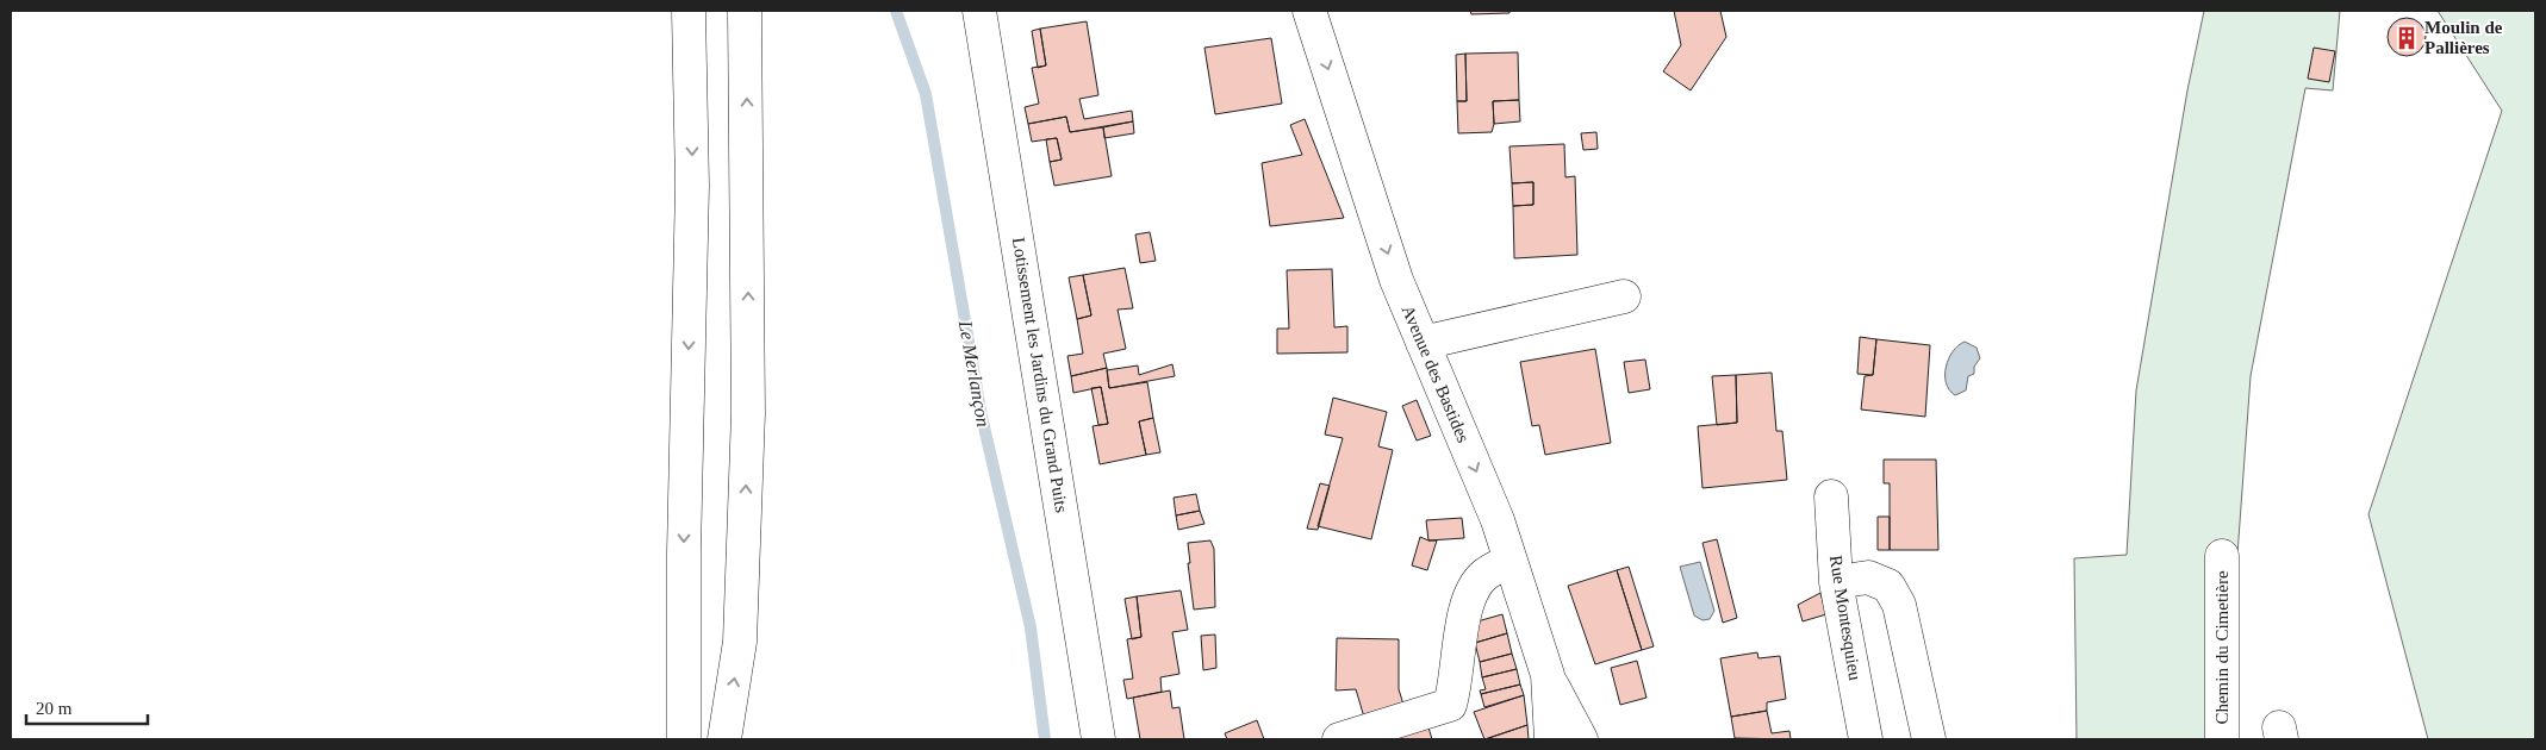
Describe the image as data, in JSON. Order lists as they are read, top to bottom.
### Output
{
  "streets": {
    "street": [
      "Avenue des Bastides",
      "Lotissement les Jardins du Grand Puits",
      "Rue Montesquieu",
      "Chemin du Cimetière"
    ]
  },
  "one_way": ["Avenue des Bastides"],
  "water": ["Le Merlançon"],
  "places": {
    "building": ["Moulin de Pallières"]
  },
  "scale_bar": "20 m"
}
